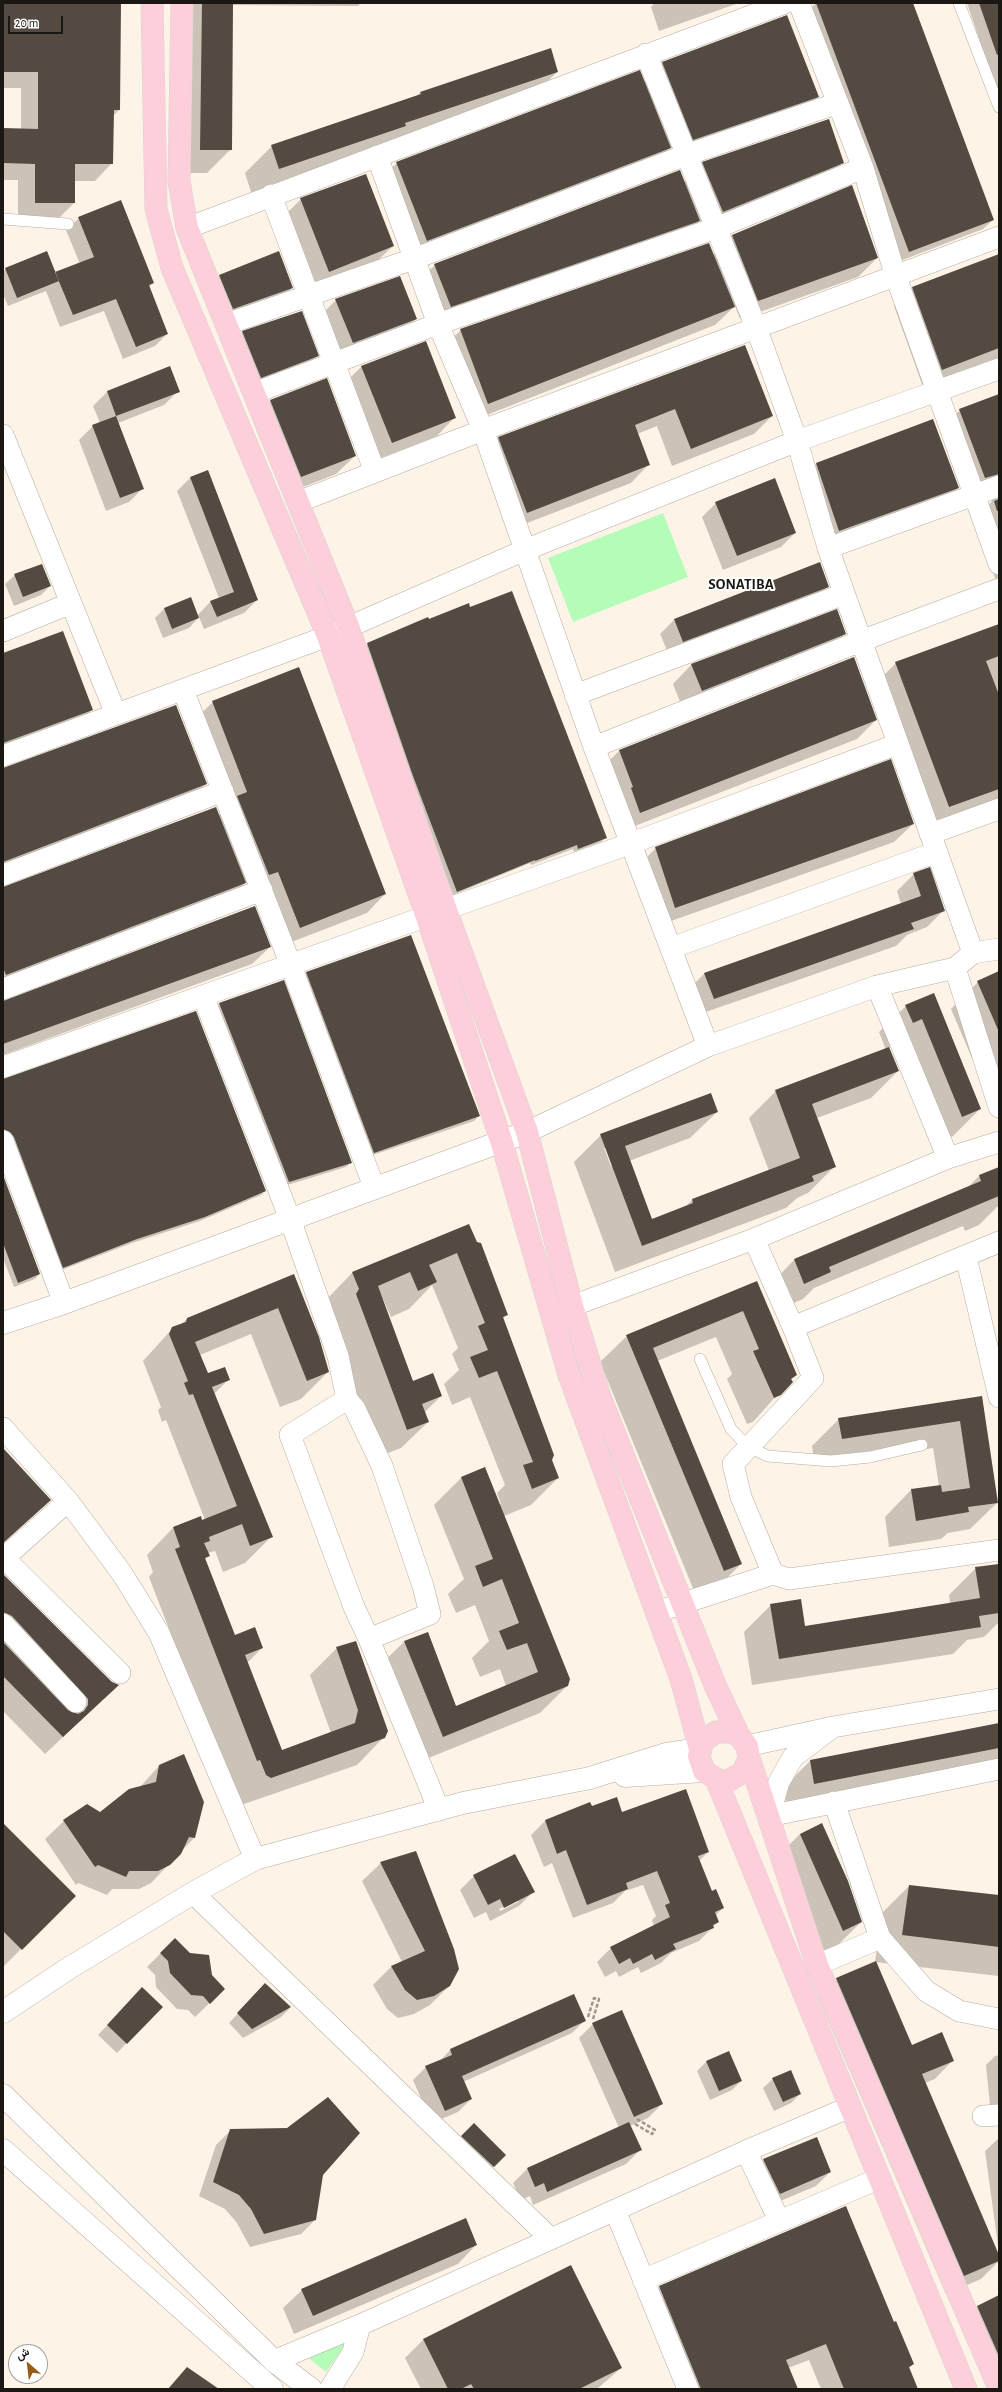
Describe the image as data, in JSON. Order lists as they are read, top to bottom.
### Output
{
  "districts": ["SONATIBA"],
  "scale_bar": "20 m",
  "north": "top left"
}
